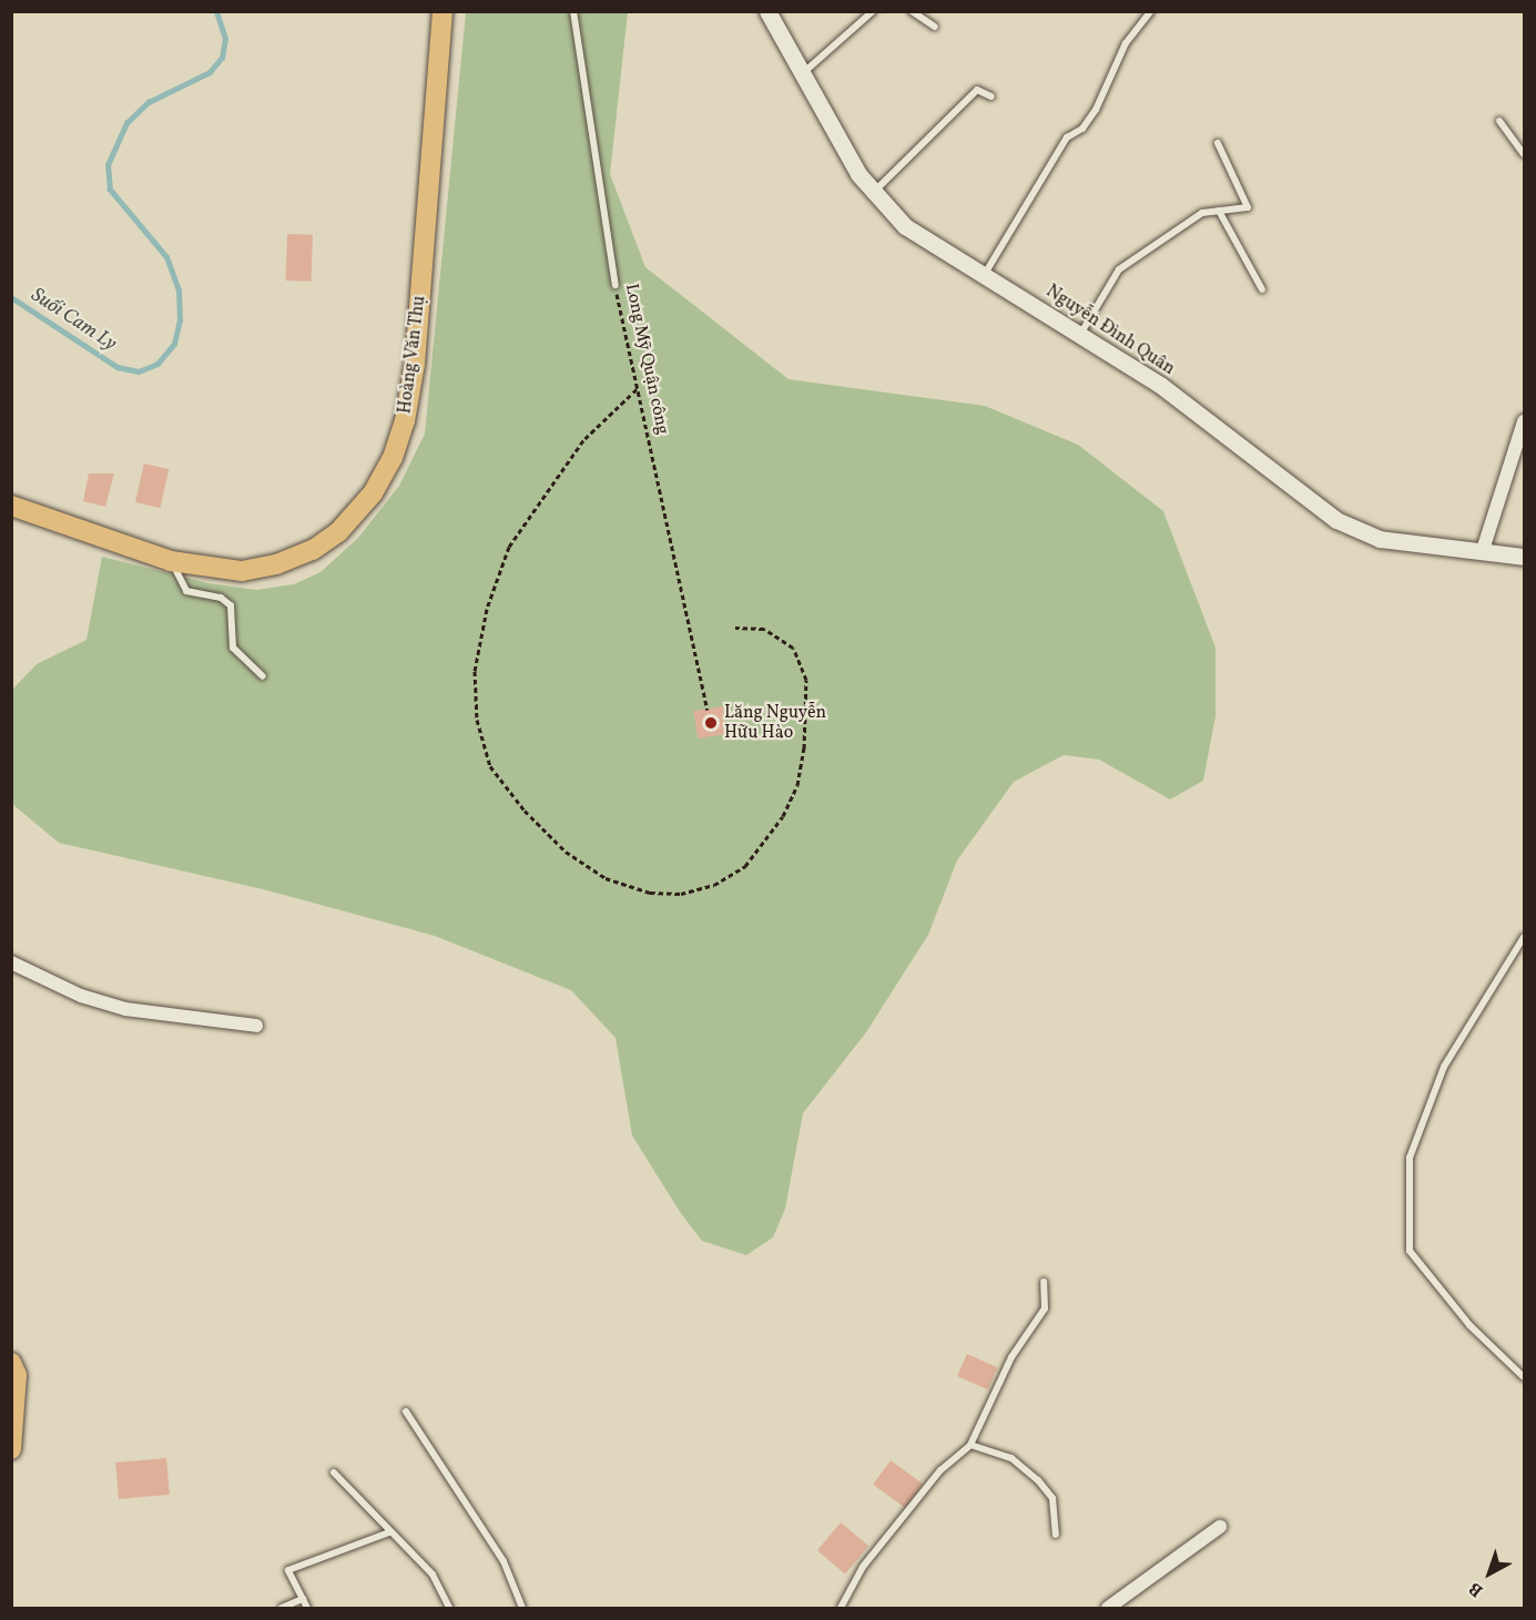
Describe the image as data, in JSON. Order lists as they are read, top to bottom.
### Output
{
  "streets": {
    "main road": ["Hoàng Văn Thụ"],
    "street": ["Nguyễn Đình Quân"],
    "lane": ["Long Mỹ Quận công"]
  },
  "water": ["Suối Cam Ly"],
  "places": ["Lăng Nguyễn Hữu Hào"],
  "north": "bottom left"
}
